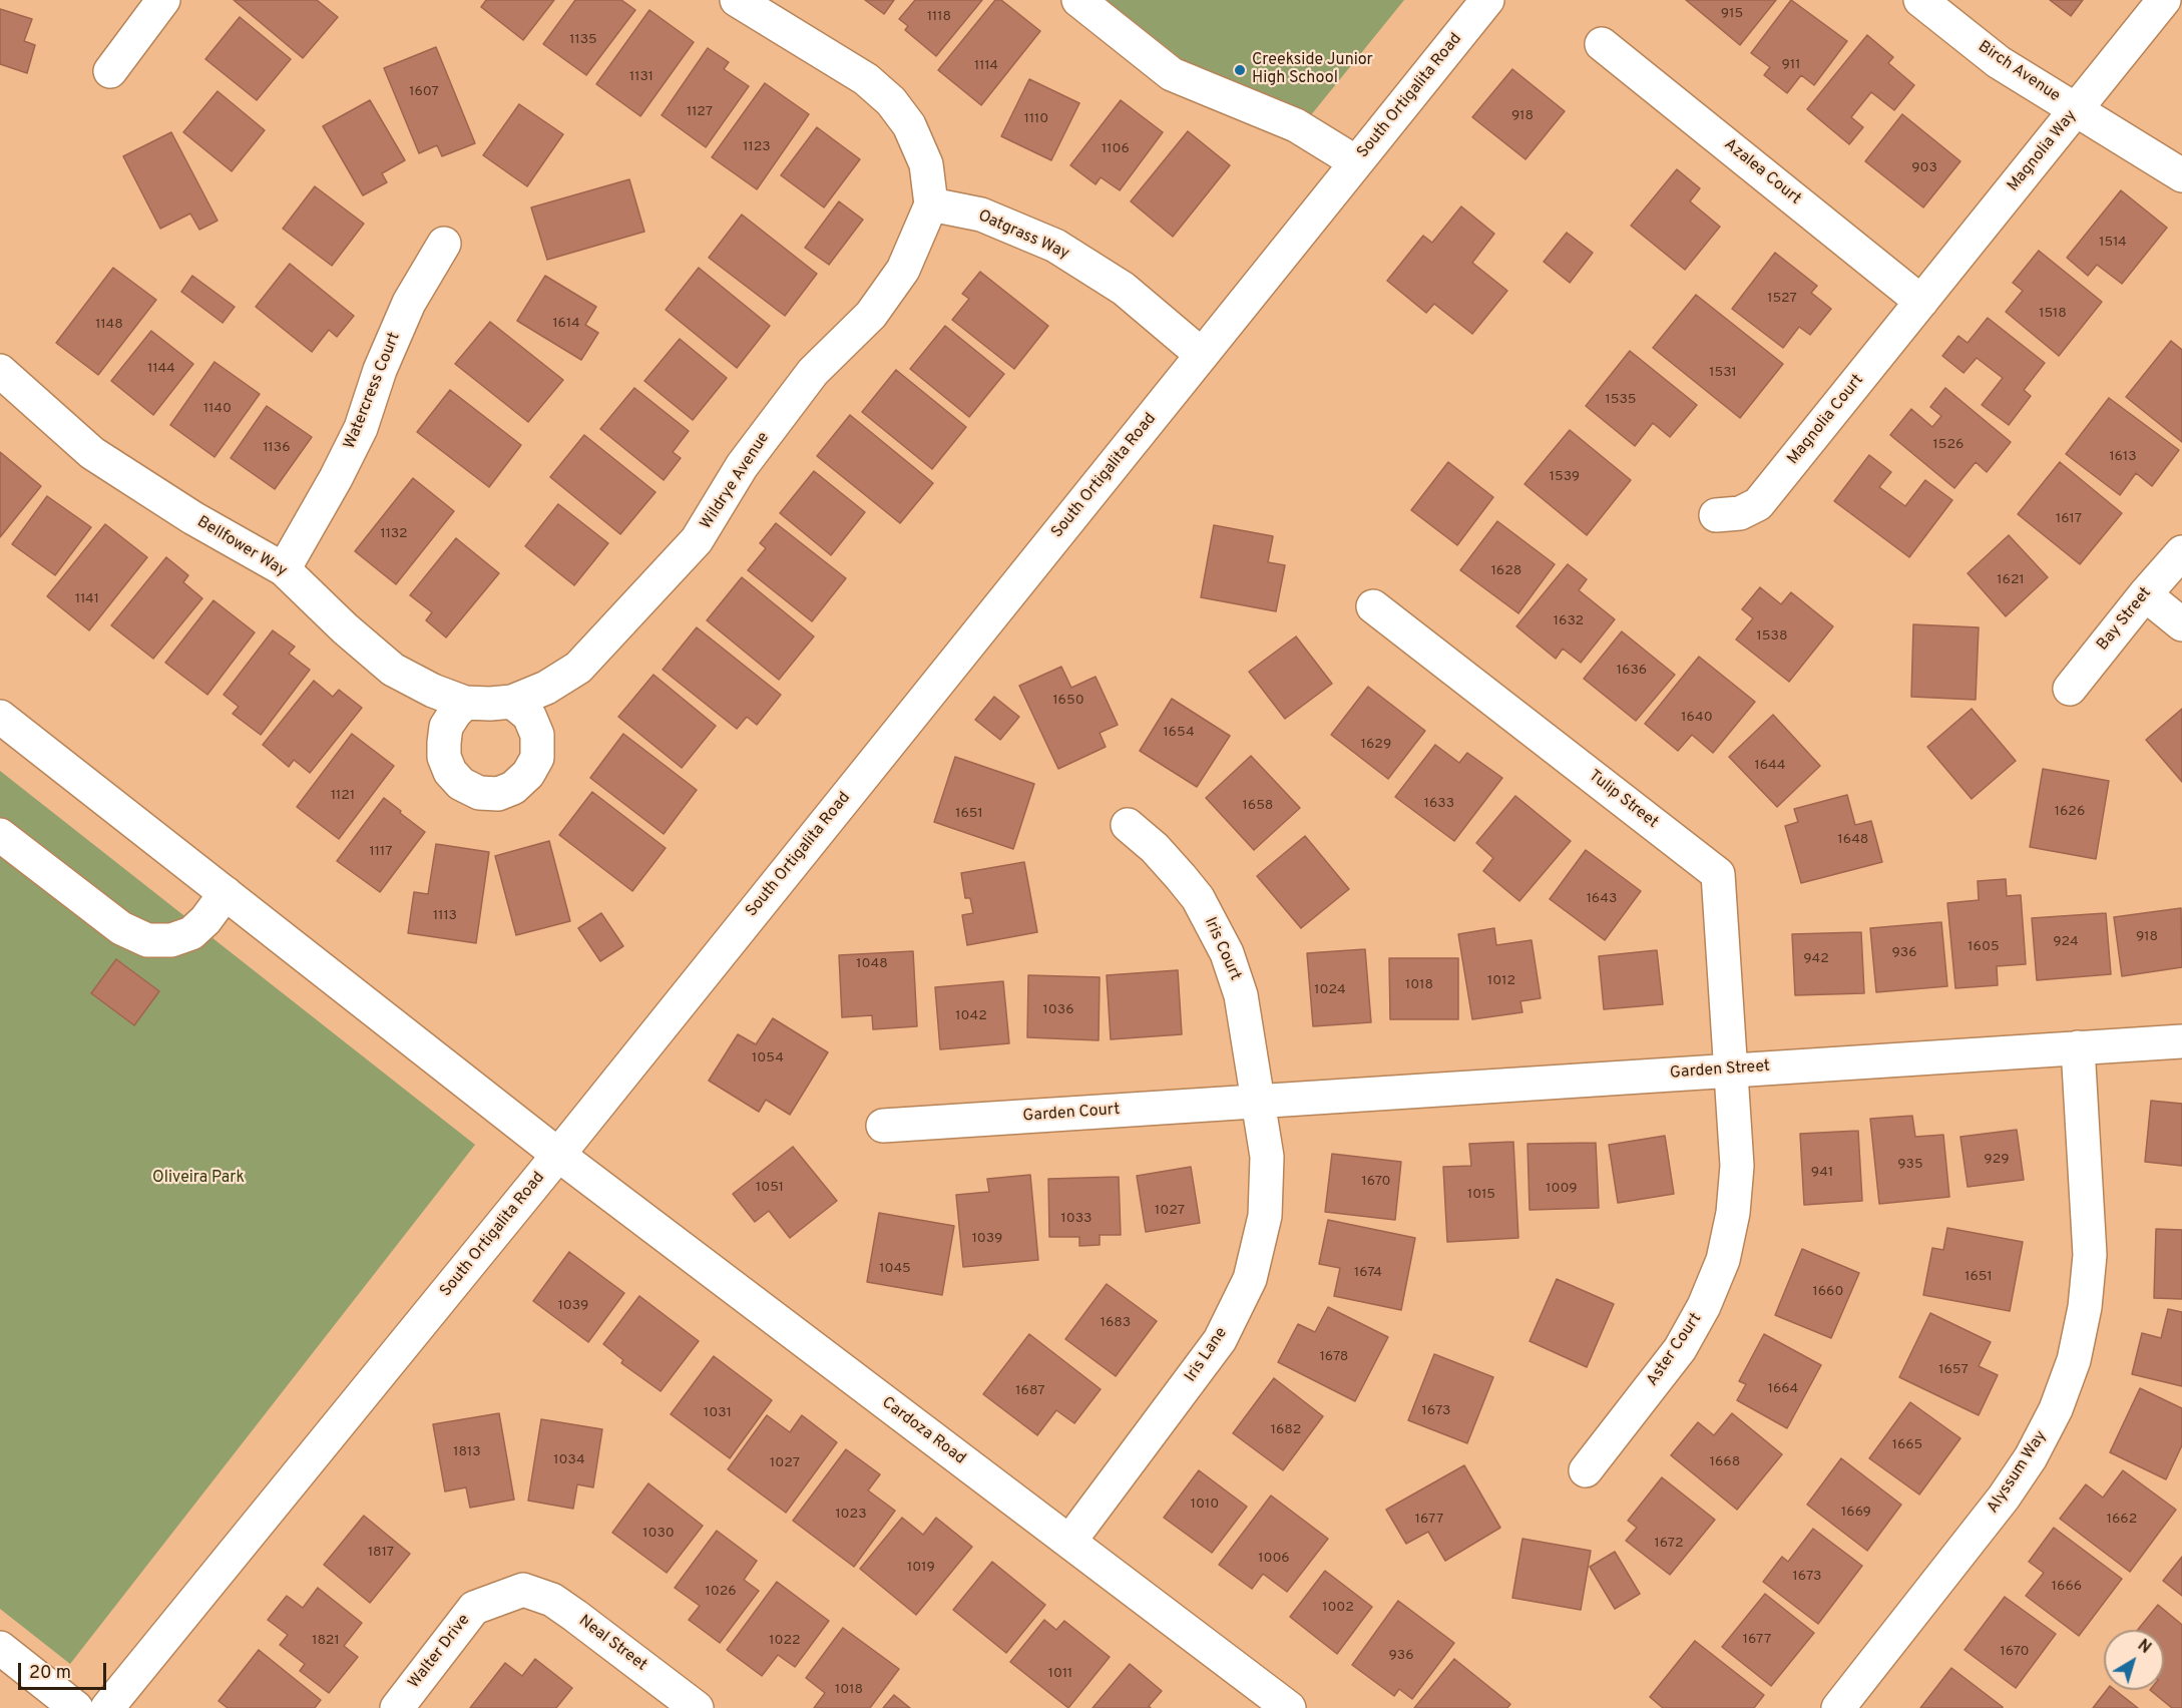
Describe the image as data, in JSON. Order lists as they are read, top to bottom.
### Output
{
  "streets": {
    "street": [
      "Birch Avenue",
      "South Ortigalita Road",
      "Magnolia Way",
      "Azalea Court",
      "Oatgrass Way",
      "Watercress Court",
      "Magnolia Court",
      "Wildrye Avenue",
      "Bellfower Way",
      "Bay Street",
      "Tulip Street",
      "Iris Court",
      "Garden Street",
      "Garden Court",
      "Aster Court",
      "Iris Lane",
      "Cardoza Road",
      "Alyssum Way",
      "Neal Street",
      "Walter Drive"
    ]
  },
  "crossings": [
    ["Birch Avenue", "Magnolia Way"],
    ["South Ortigalita Road", "Oatgrass Way"],
    ["South Ortigalita Road", "Cardoza Road"],
    ["Magnolia Way", "Azalea Court"],
    ["Magnolia Way", "Magnolia Court"],
    ["Azalea Court", "Magnolia Court"],
    ["Oatgrass Way", "Wildrye Avenue"],
    ["Watercress Court", "Bellfower Way"],
    ["Wildrye Avenue", "Bellfower Way"],
    ["Tulip Street", "Garden Street"],
    ["Tulip Street", "Aster Court"],
    ["Iris Court", "Garden Street"],
    ["Iris Court", "Garden Court"],
    ["Iris Court", "Iris Lane"],
    ["Garden Street", "Garden Court"],
    ["Garden Street", "Aster Court"],
    ["Garden Street", "Iris Lane"],
    ["Garden Street", "Alyssum Way"],
    ["Garden Court", "Iris Lane"],
    ["Iris Lane", "Cardoza Road"],
    ["Neal Street", "Walter Drive"]
  ],
  "parks": ["Oliveira Park"],
  "places": ["Creekside Junior High School"],
  "house_numbers": [
    "915",
    "1118",
    "1135",
    "911",
    "1114",
    "1131",
    "1607",
    "1127",
    "918",
    "1110",
    "1123",
    "1106",
    "903",
    "1514",
    "1527",
    "1518",
    "1614",
    "1148",
    "1144",
    "1531",
    "1535",
    "1140",
    "1526",
    "1136",
    "1613",
    "1539",
    "1617",
    "1132",
    "1628",
    "1621",
    "1141",
    "1632",
    "1538",
    "1636",
    "1650",
    "1640",
    "1654",
    "1629",
    "1644",
    "1121",
    "1633",
    "1658",
    "1626",
    "1651",
    "1648",
    "1117",
    "1643",
    "1113",
    "918",
    "924",
    "1605",
    "936",
    "942",
    "1048",
    "1012",
    "1018",
    "1024",
    "1036",
    "1042",
    "1054",
    "929",
    "935",
    "941",
    "1670",
    "1051",
    "1009",
    "1015",
    "1027",
    "1033",
    "1039",
    "1045",
    "1674",
    "1651",
    "1660",
    "1039",
    "1683",
    "1678",
    "1657",
    "1664",
    "1687",
    "1673",
    "1031",
    "1682",
    "1665",
    "1813",
    "1034",
    "1668",
    "1027",
    "1010",
    "1669",
    "1023",
    "1677",
    "1662",
    "1030",
    "1672",
    "1817",
    "1006",
    "1019",
    "1673",
    "1666",
    "1026",
    "1002",
    "1677",
    "1821",
    "1022",
    "1670",
    "936",
    "1011",
    "1018"
  ],
  "scale_bar": "20 m",
  "north": "top right"
}
